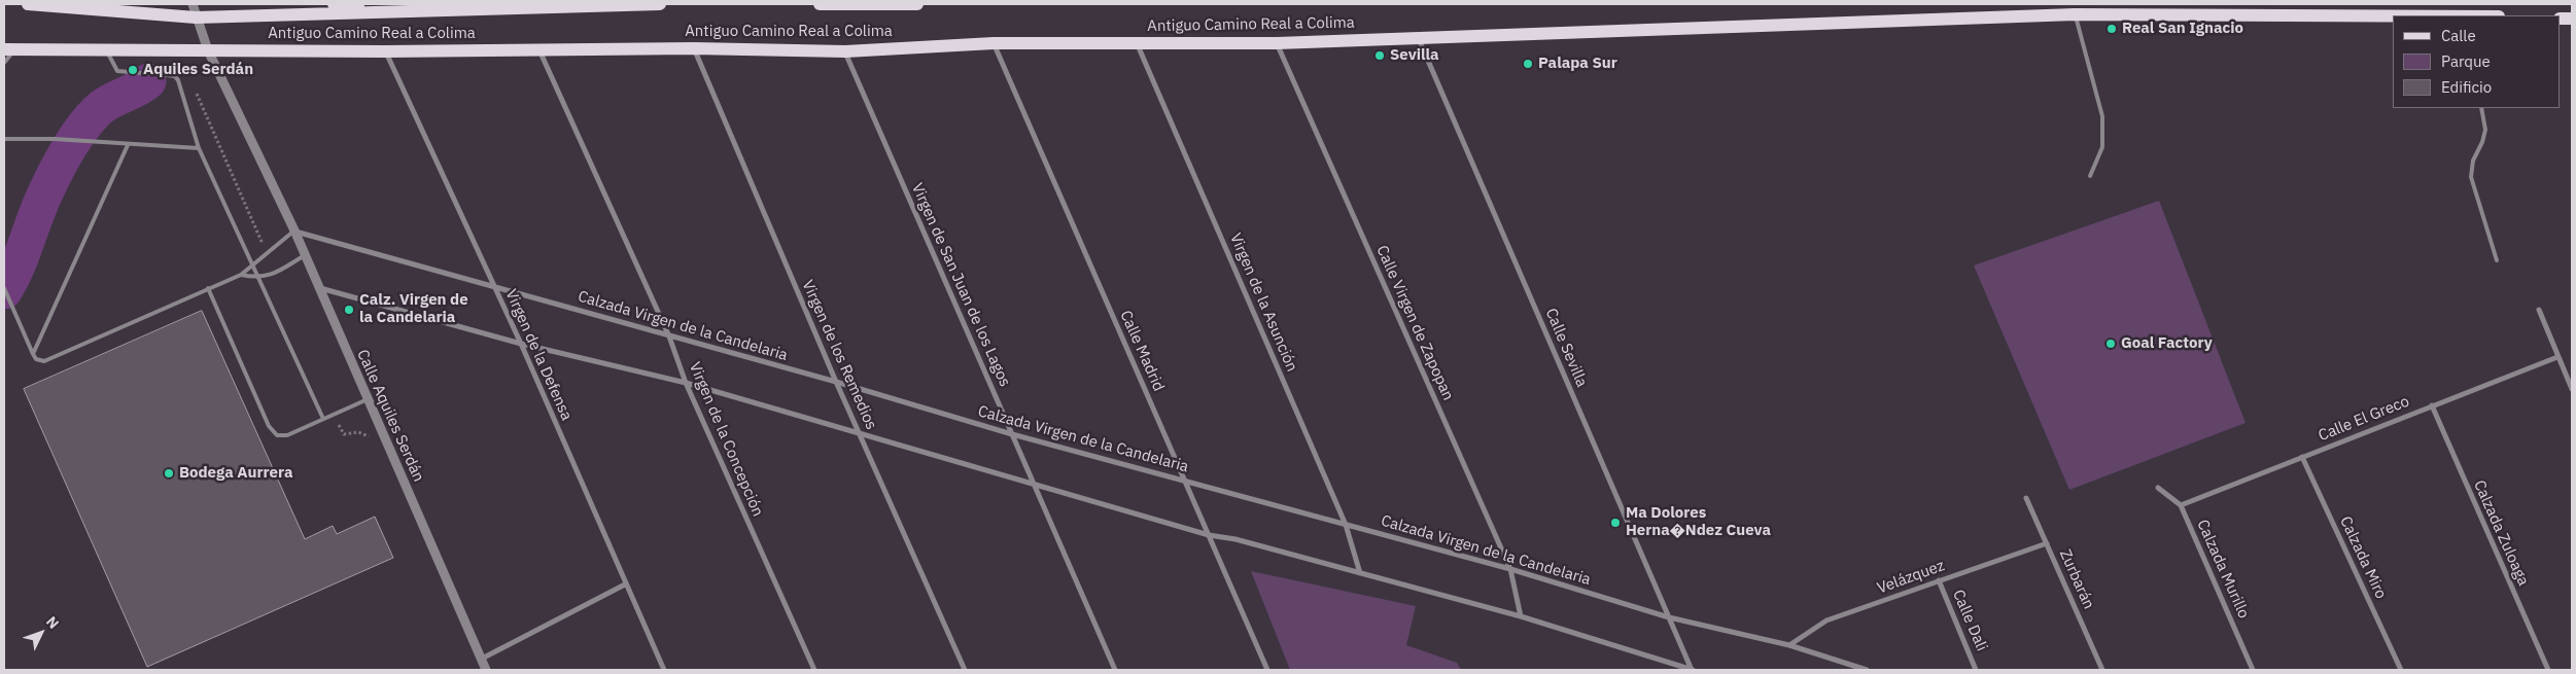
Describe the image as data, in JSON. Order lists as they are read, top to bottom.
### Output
{
  "streets": {
    "main road": ["Antiguo Camino Real a Colima"],
    "street": [
      "Virgen de San Juan de los Lagos",
      "Virgen de la Asunción",
      "Calle Virgen de Zapopan",
      "Calzada Virgen de la Candelaria",
      "Calle Sevilla",
      "Calle Madrid",
      "Virgen de la Defensa",
      "Virgen de los Remedios",
      "Calle Aquiles Serdán",
      "Calle El Greco",
      "Virgen de la Concepción",
      "Calzada Zuloaga",
      "Calzada Miro",
      "Calzada Murillo",
      "Velázquez",
      "Zurbarán",
      "Calle Dali"
    ]
  },
  "crossings": [
    ["Antiguo Camino Real a Colima", "Virgen de San Juan de los Lagos"],
    ["Antiguo Camino Real a Colima", "Virgen de la Asunción"],
    ["Antiguo Camino Real a Colima", "Calle Virgen de Zapopan"],
    ["Antiguo Camino Real a Colima", "Calle Sevilla"],
    ["Antiguo Camino Real a Colima", "Calle Madrid"],
    ["Antiguo Camino Real a Colima", "Virgen de la Defensa"],
    ["Antiguo Camino Real a Colima", "Virgen de los Remedios"],
    ["Antiguo Camino Real a Colima", "Calle Aquiles Serdán"],
    ["Antiguo Camino Real a Colima", "Virgen de la Concepción"],
    ["Virgen de San Juan de los Lagos", "Calzada Virgen de la Candelaria"],
    ["Virgen de la Asunción", "Calzada Virgen de la Candelaria"],
    ["Calle Virgen de Zapopan", "Calzada Virgen de la Candelaria"],
    ["Calzada Virgen de la Candelaria", "Calle Sevilla"],
    ["Calzada Virgen de la Candelaria", "Calle Madrid"],
    ["Calzada Virgen de la Candelaria", "Virgen de la Defensa"],
    ["Calzada Virgen de la Candelaria", "Virgen de los Remedios"],
    ["Calzada Virgen de la Candelaria", "Calle Aquiles Serdán"],
    ["Calzada Virgen de la Candelaria", "Virgen de la Concepción"],
    ["Calzada Virgen de la Candelaria", "Velázquez"],
    ["Calle El Greco", "Calzada Zuloaga"],
    ["Calle El Greco", "Calzada Miro"],
    ["Calle El Greco", "Calzada Murillo"],
    ["Velázquez", "Zurbarán"],
    ["Velázquez", "Calle Dali"]
  ],
  "places": [
    "Real San Ignacio",
    "Sevilla",
    "Palapa Sur",
    "Aquiles Serdán",
    "Calz. Virgen de la Candelaria",
    "Goal Factory",
    "Bodega Aurrera",
    "Ma Dolores Herna�Ndez Cueva"
  ],
  "legend": ["Calle", "Parque", "Edificio"],
  "north": "top right"
}
